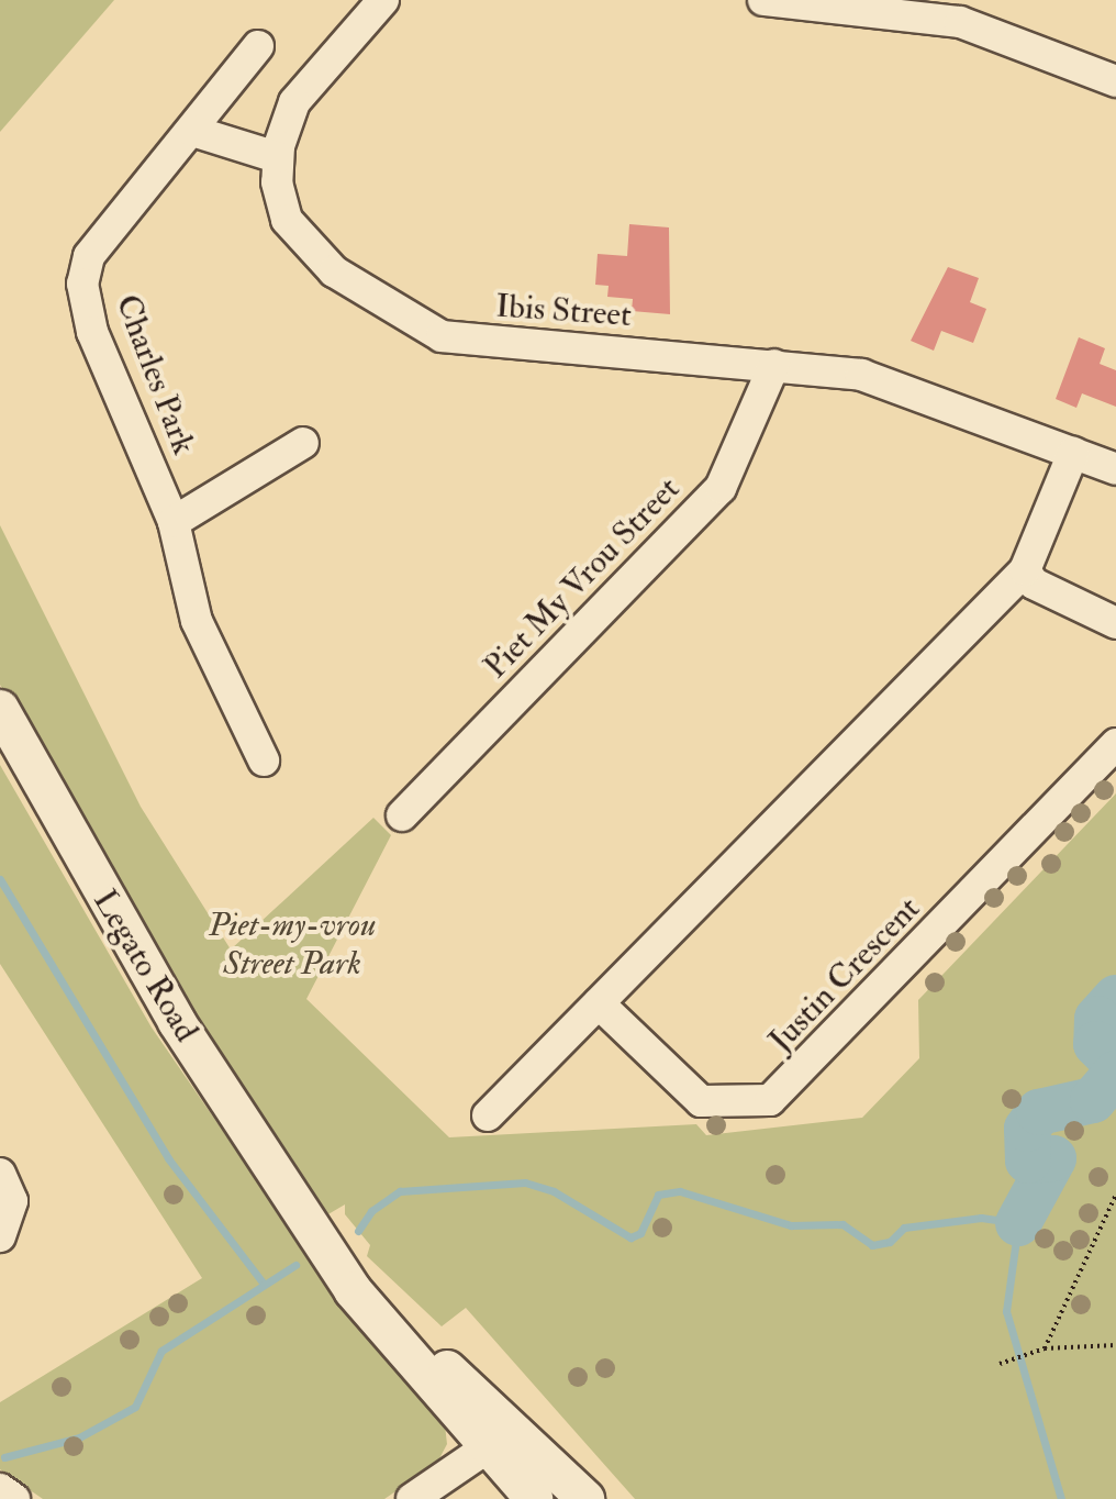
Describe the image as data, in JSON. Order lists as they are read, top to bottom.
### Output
{
  "streets": {
    "street": [
      "Ibis Street",
      "Charles Park",
      "Piet My Vrou Street",
      "Legato Road",
      "Justin Crescent"
    ]
  },
  "crossings": [
    ["Ibis Street", "Piet My Vrou Street"]
  ],
  "parks": ["Piet-my-vrou Street Park"]
}
